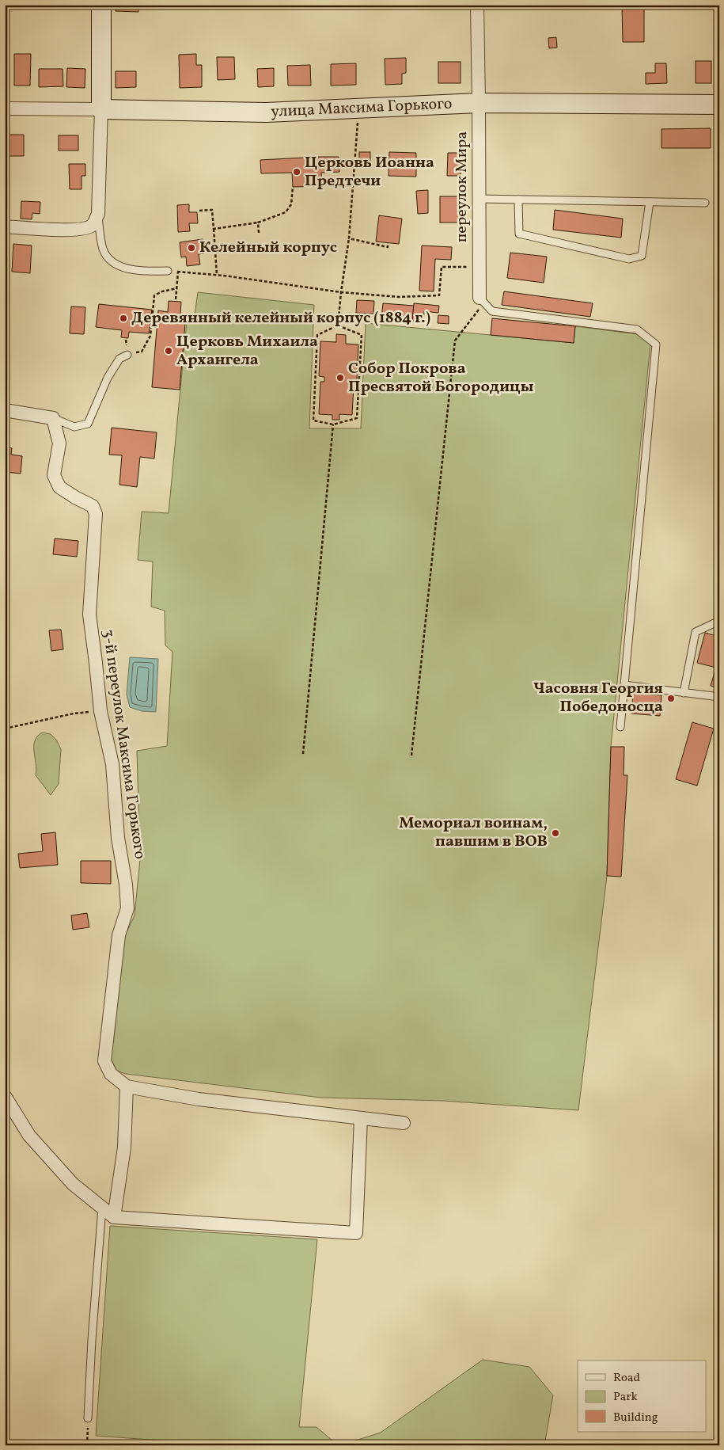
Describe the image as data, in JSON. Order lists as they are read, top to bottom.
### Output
{
  "streets": {
    "street": ["улица Максима Горького", "переулок Мира", "3-й переулок Максима Горького"]
  },
  "crossings": [
    ["улица Максима Горького", "переулок Мира"]
  ],
  "places": [
    "Церковь Иоанна Предтечи",
    "Келейный корпус",
    "Деревянный келейный корпус (1884 г.)",
    "Церковь Михаила Архангела",
    "Собор Покрова Пресвятой Богородицы",
    "Часовня Георгия Победоносца",
    "Мемориал воинам, павшим в ВОВ"
  ],
  "legend": ["Road", "Park", "Building"]
}
